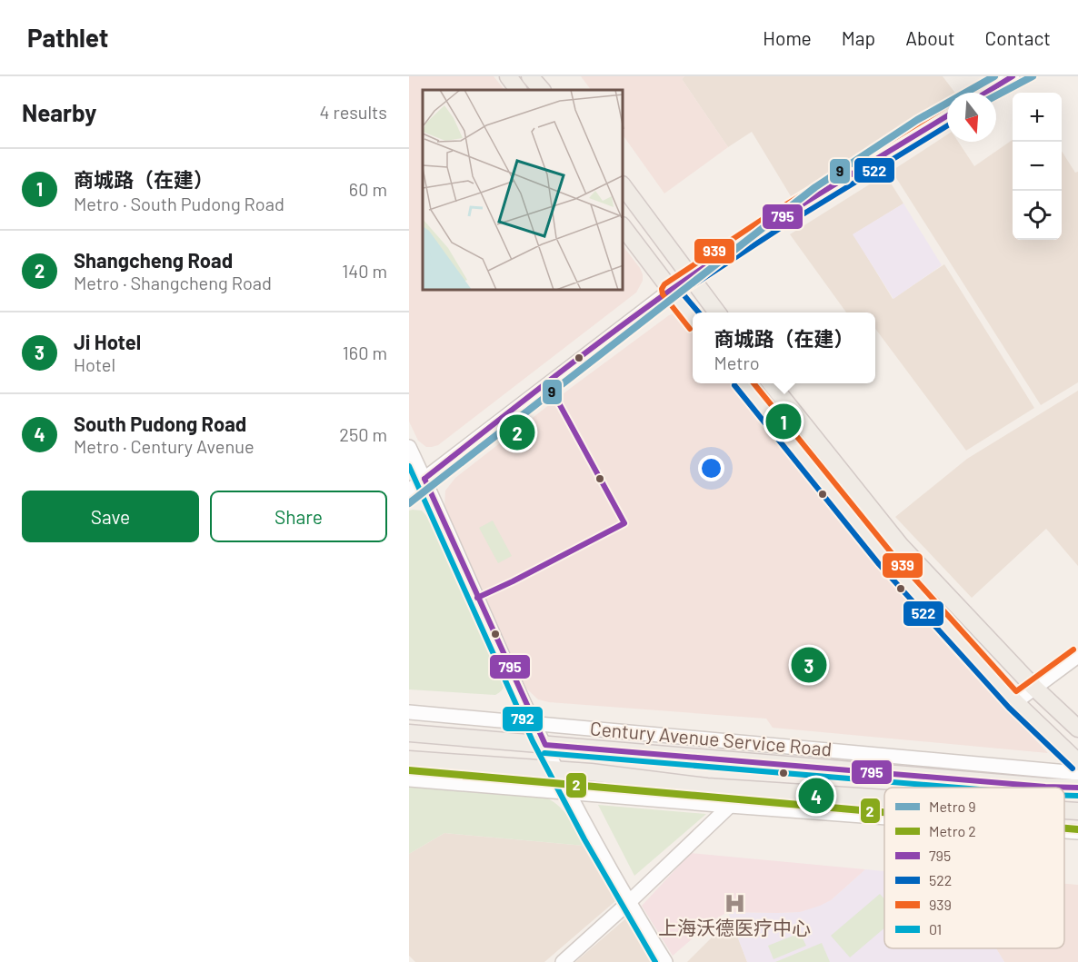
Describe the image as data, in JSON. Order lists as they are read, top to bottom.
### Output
{
  "streets": {
    "street": ["Century Avenue Service Road"]
  },
  "places": {
    "hospital": ["上海沃德医疗中心"]
  },
  "lines": [
    "metro line 9",
    "transit line 795",
    "transit line 939",
    "transit line 522",
    "transit line 792",
    "metro line 2"
  ],
  "legend": [
    "Metro 9",
    "Metro 2",
    "795",
    "522",
    "939",
    "01"
  ],
  "north": "bottom",
  "page": {
    "header": "Pathlet",
    "nav": [
      "Home",
      "Map",
      "About",
      "Contact"
    ],
    "heading": ["Nearby", "4 results"],
    "map_buttons": ["+", "−"],
    "list": [
      {
        "mark": "1",
        "name": "商城路（在建）",
        "note": "Metro · South Pudong Road",
        "value": "60 m"
      },
      {
        "mark": "2",
        "name": "Shangcheng Road",
        "note": "Metro · Shangcheng Road",
        "value": "140 m"
      },
      {
        "mark": "3",
        "name": "Ji Hotel",
        "note": "Hotel",
        "value": "160 m"
      },
      {
        "mark": "4",
        "name": "South Pudong Road",
        "note": "Metro · Century Avenue",
        "value": "250 m"
      }
    ],
    "popup": ["商城路（在建）", "Metro"],
    "pins": [
      "1",
      "2",
      "3",
      "4"
    ],
    "buttons": ["Save", "Share"]
  }
}
